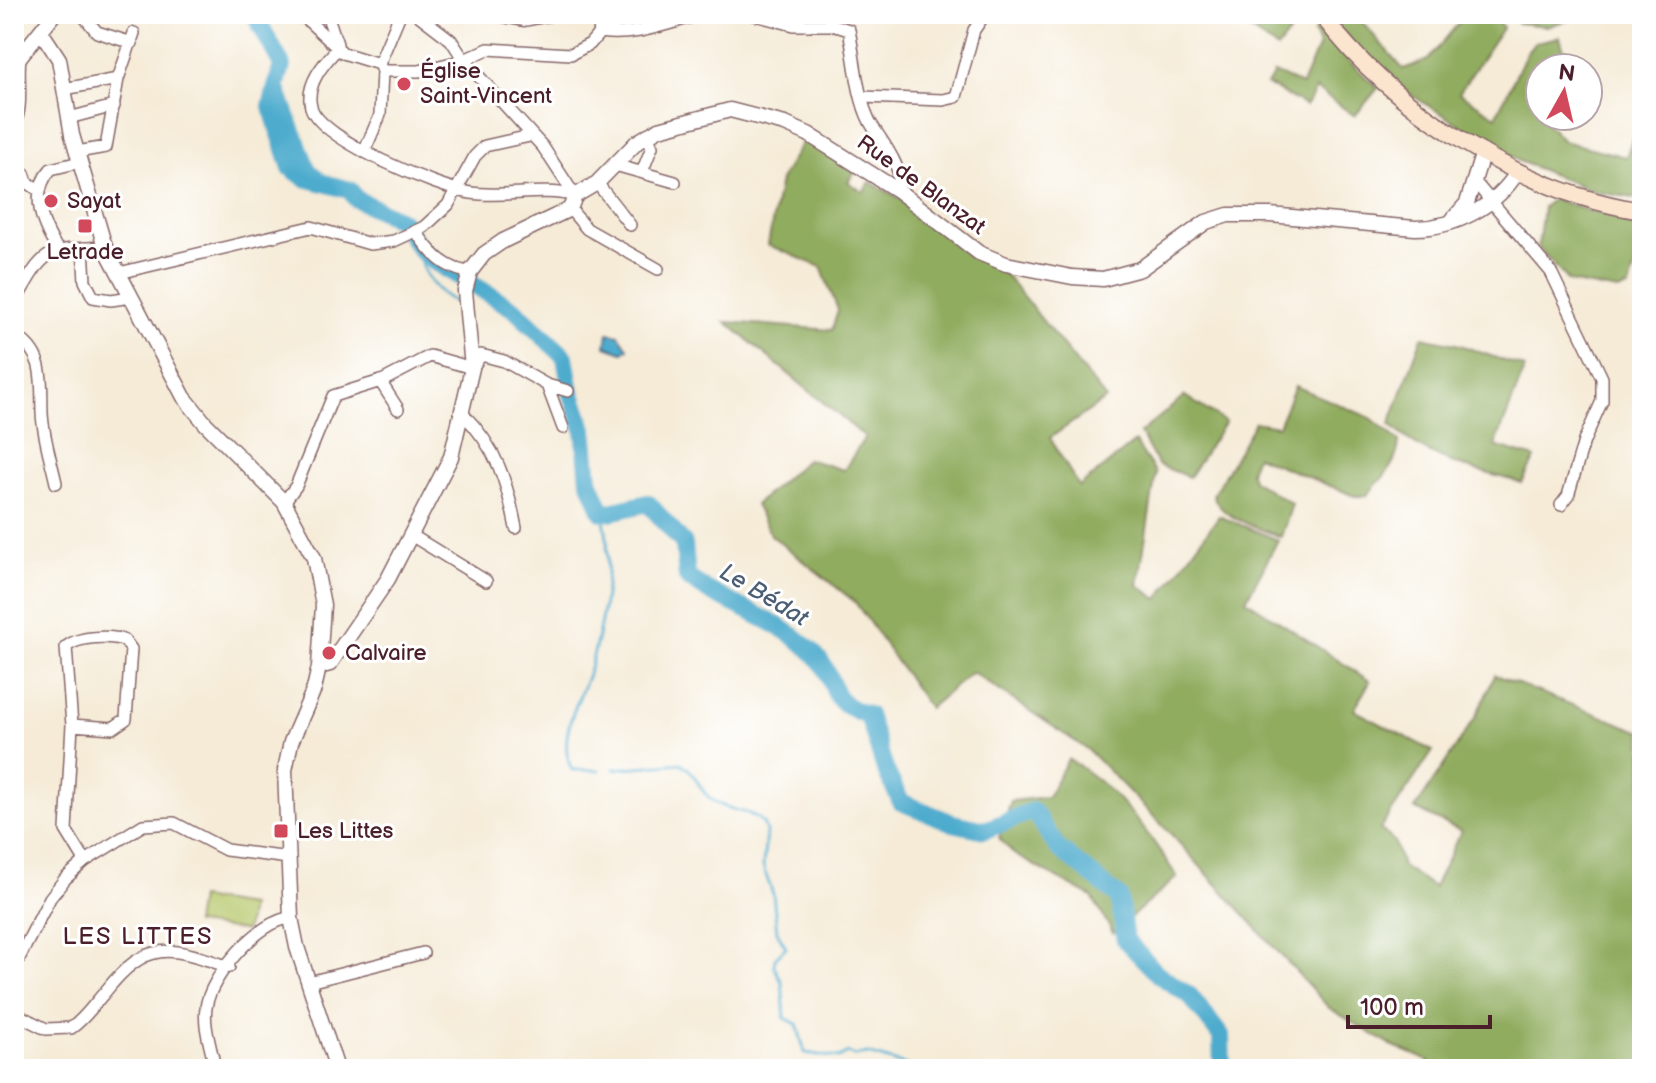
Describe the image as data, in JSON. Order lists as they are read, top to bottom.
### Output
{
  "streets": {
    "street": ["Rue de Blanzat"]
  },
  "districts": ["LES LITTES"],
  "water": ["Le Bédat"],
  "places": {
    "other": ["Église Saint-Vincent", "Sayat", "Calvaire"],
    "transit": ["Letrade", "Les Littes"]
  },
  "scale_bar": "100 m",
  "north": "top"
}
